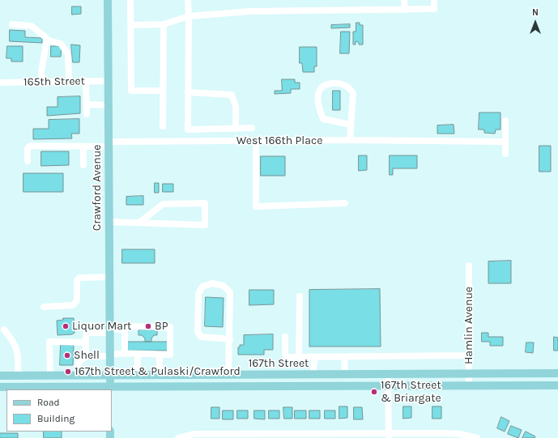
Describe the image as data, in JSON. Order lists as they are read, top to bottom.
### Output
{
  "streets": {
    "main road": ["Crawford Avenue", "167th Street"],
    "street": ["165th Street", "West 166th Place", "Hamlin Avenue"]
  },
  "crossings": [
    ["165th Street", "Crawford Avenue"],
    ["West 166th Place", "Crawford Avenue"],
    ["Crawford Avenue", "167th Street"],
    ["Hamlin Avenue", "167th Street"]
  ],
  "places": [
    "Liquor Mart",
    "BP",
    "Shell",
    "167th Street & Pulaski/Crawford",
    "167th Street & Briargate"
  ],
  "legend": ["Road", "Building"],
  "north": "top"
}
